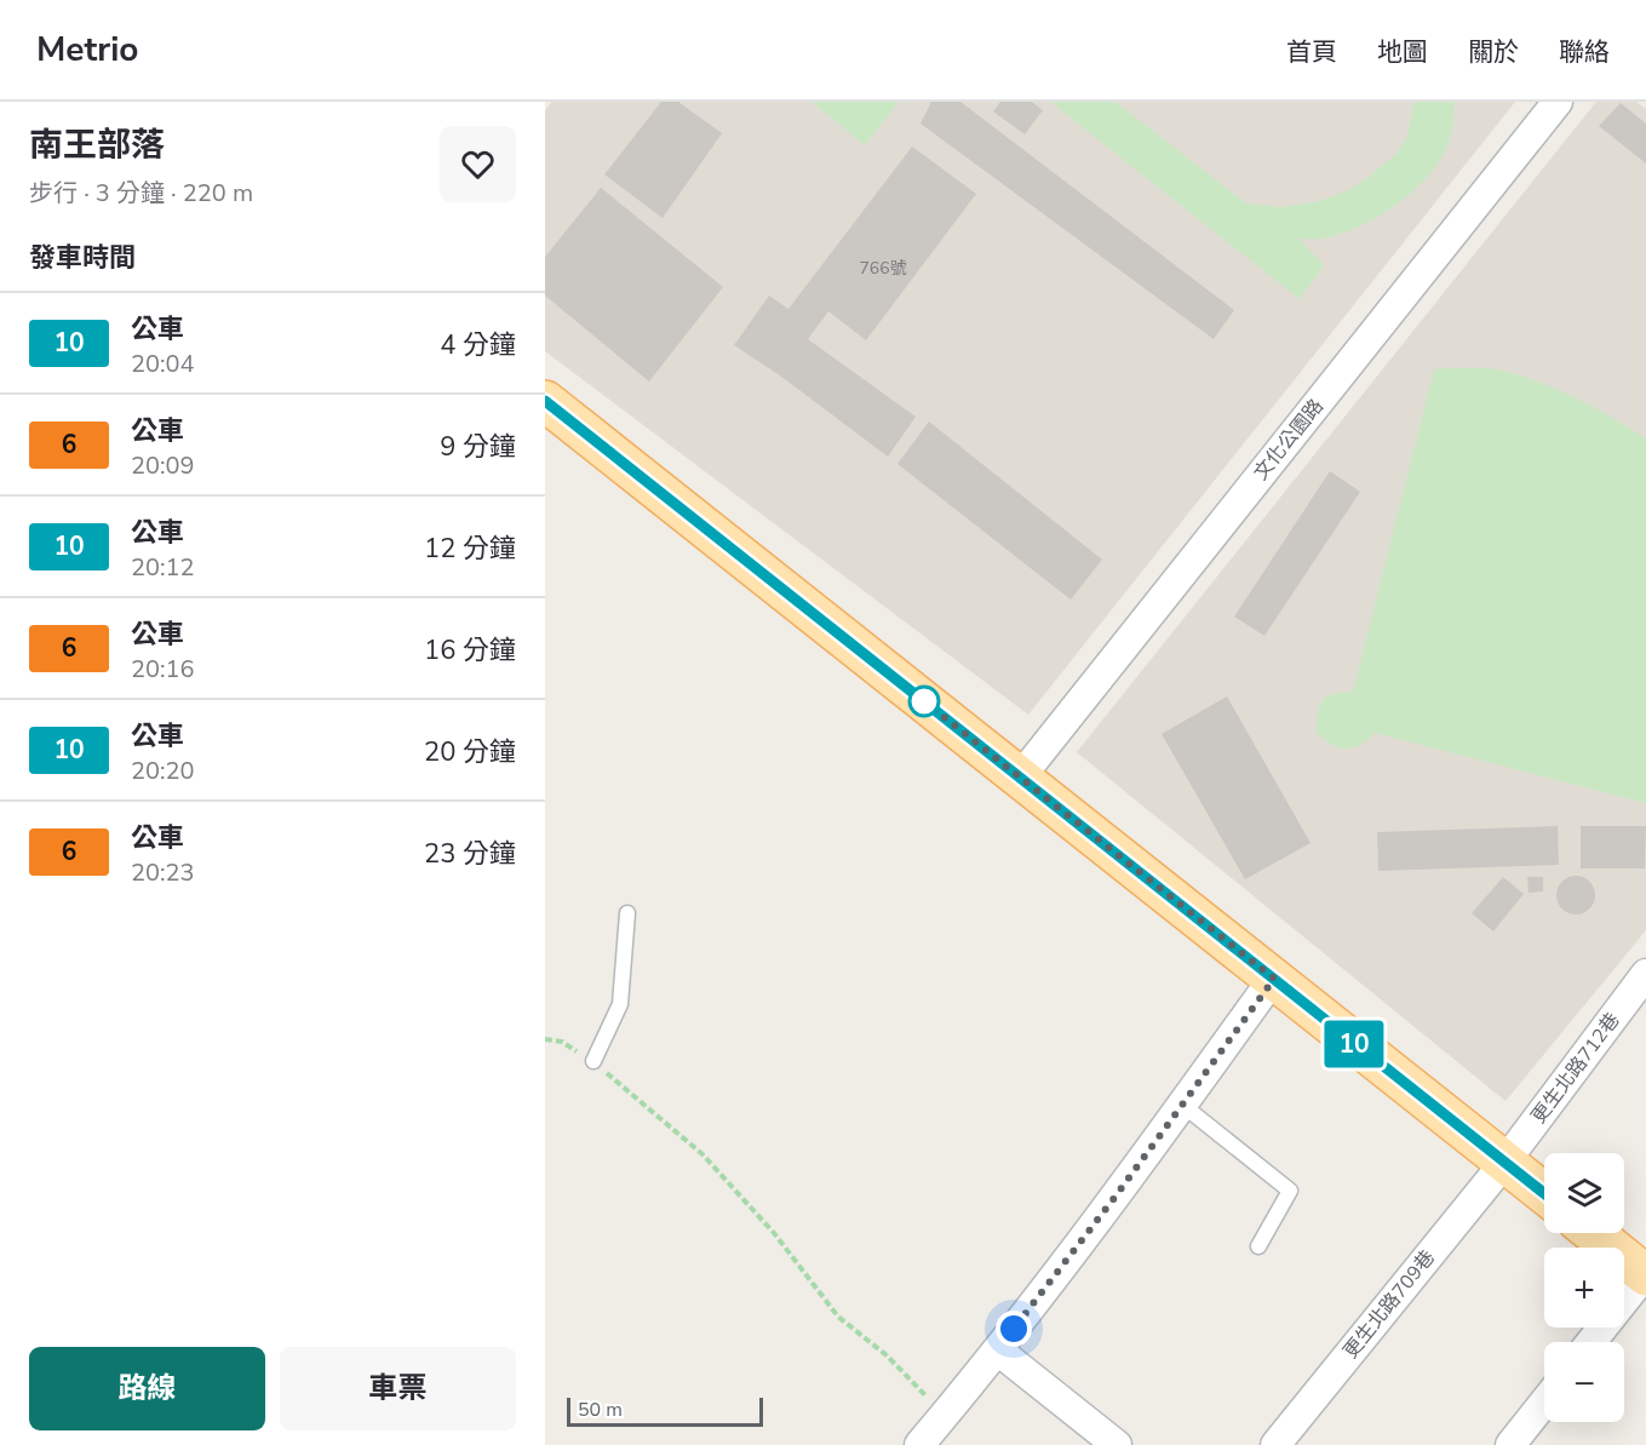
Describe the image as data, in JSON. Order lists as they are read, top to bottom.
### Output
{
  "streets": {
    "street": ["文化公園路", "更生北路712巷", "更生北路709巷"]
  },
  "crossings": [
    ["更生北路712巷", "更生北路709巷"]
  ],
  "lines": ["bus line 10"],
  "house_numbers": ["766號"],
  "scale_bar": "50 m",
  "page": {
    "header": "Metrio",
    "nav": [
      "首頁",
      "地圖",
      "關於",
      "聯絡"
    ],
    "heading": [
      ["南王部落", "步行 · 3 分鐘 · 220 m"],
      "發車時間"
    ],
    "on_map": "10",
    "list": [
      {
        "mark": "10",
        "name": "公車",
        "note": "20:04",
        "value": "4 分鐘"
      },
      {
        "mark": "6",
        "name": "公車",
        "note": "20:09",
        "value": "9 分鐘"
      },
      {
        "mark": "10",
        "name": "公車",
        "note": "20:12",
        "value": "12 分鐘"
      },
      {
        "mark": "6",
        "name": "公車",
        "note": "20:16",
        "value": "16 分鐘"
      },
      {
        "mark": "10",
        "name": "公車",
        "note": "20:20",
        "value": "20 分鐘"
      },
      {
        "mark": "6",
        "name": "公車",
        "note": "20:23",
        "value": "23 分鐘"
      }
    ],
    "map_buttons": ["+", "−"],
    "buttons": ["路線", "車票"],
    "scale": "50 m"
  }
}
